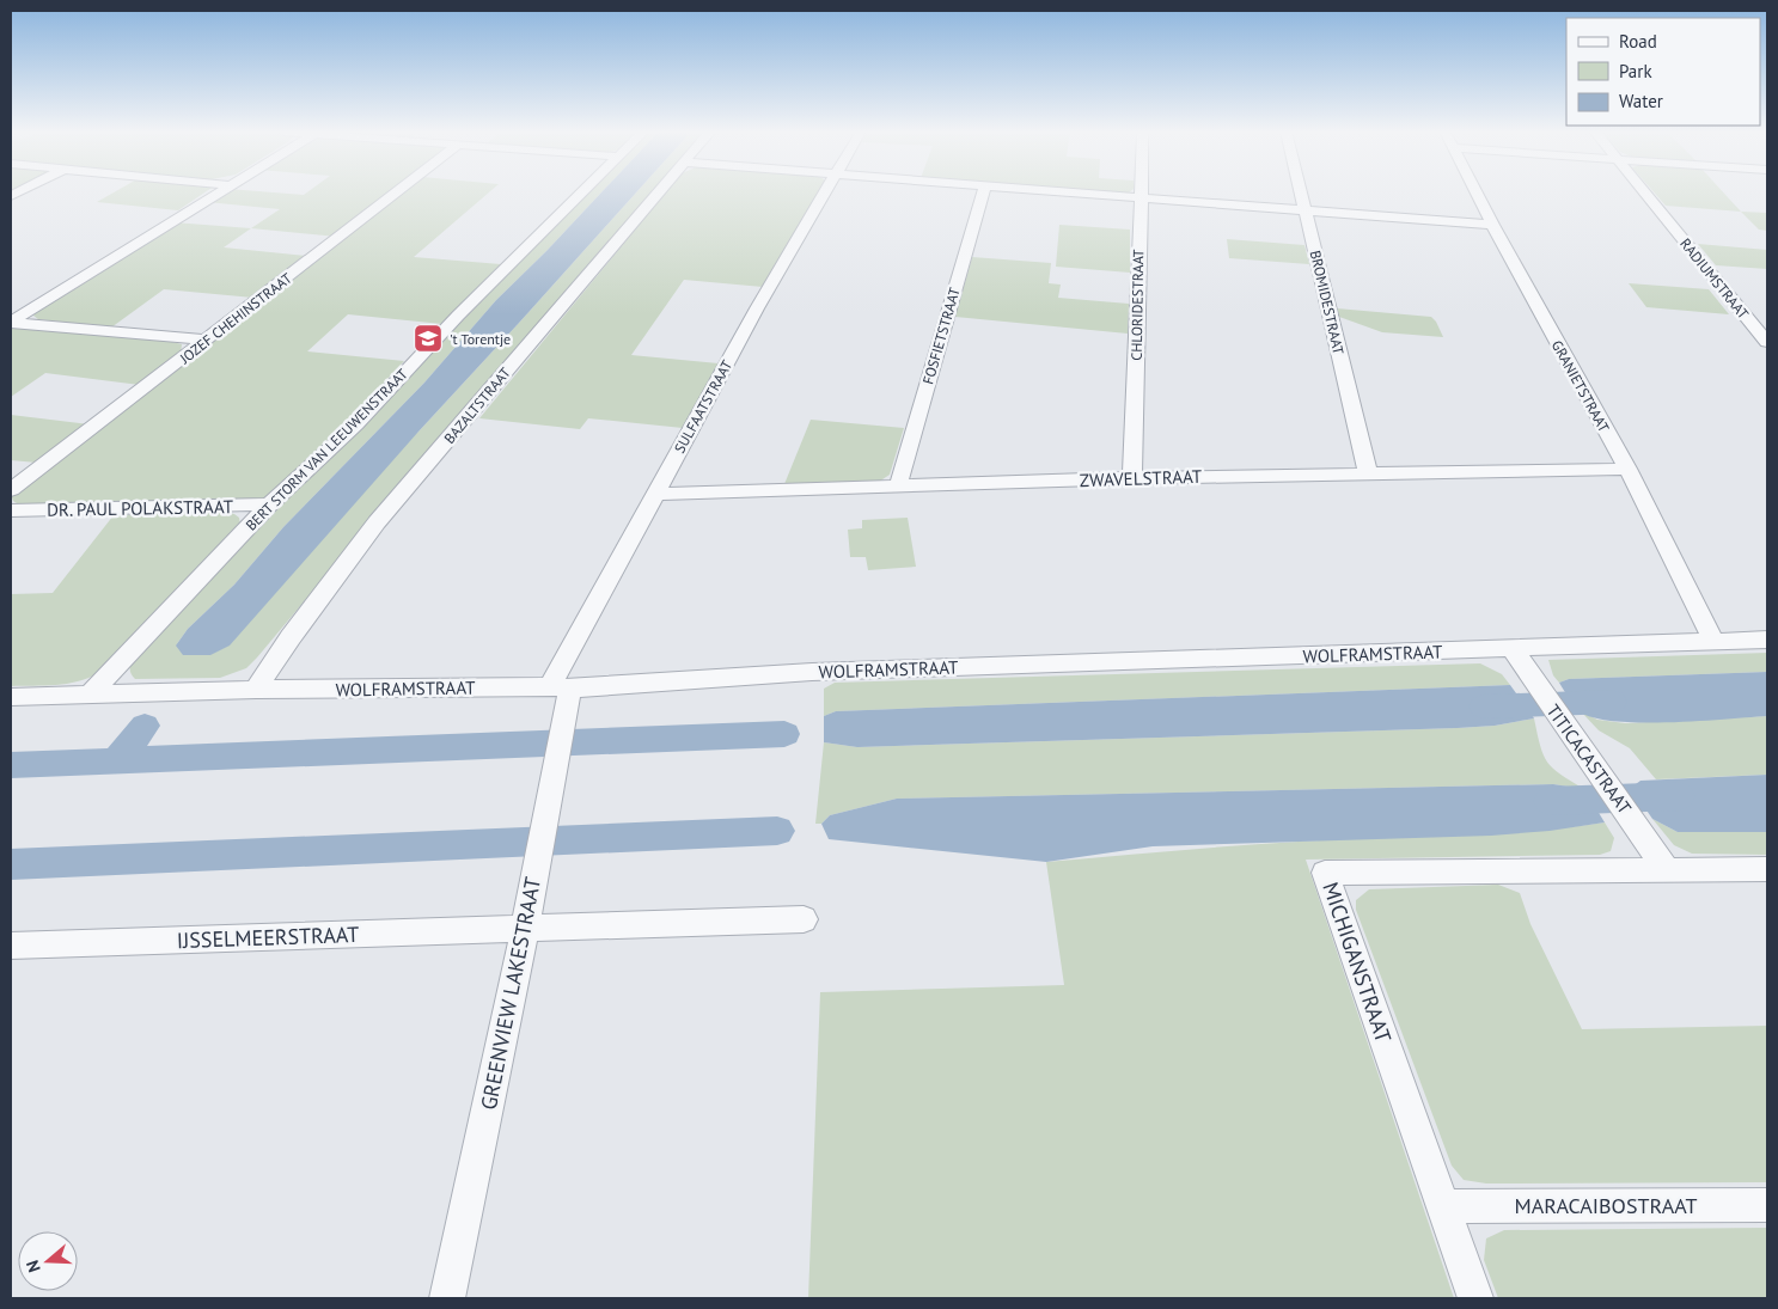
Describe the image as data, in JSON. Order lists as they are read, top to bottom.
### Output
{
  "streets": {
    "street": [
      "RADIUMSTRAAT",
      "BROMIDESTRAAT",
      "CHLORIDESTRAAT",
      "JOZEF CHEHINSTRAAT",
      "FOSFIETSTRAAT",
      "GRANIETSTRAAT",
      "BAZALTSTRAAT",
      "SULFAATSTRAAT",
      "BERT STORM VAN LEEUWENSTRAAT",
      "ZWAVELSTRAAT",
      "DR. PAUL POLAKSTRAAT",
      "WOLFRAMSTRAAT",
      "TITICACASTRAAT",
      "IJSSELMEERSTRAAT",
      "MICHIGANSTRAAT",
      "GREENVIEW LAKESTRAAT",
      "MARACAIBOSTRAAT"
    ]
  },
  "crossings": [
    ["BROMIDESTRAAT", "ZWAVELSTRAAT"],
    ["CHLORIDESTRAAT", "ZWAVELSTRAAT"],
    ["FOSFIETSTRAAT", "ZWAVELSTRAAT"],
    ["GRANIETSTRAAT", "ZWAVELSTRAAT"],
    ["GRANIETSTRAAT", "WOLFRAMSTRAAT"],
    ["BAZALTSTRAAT", "WOLFRAMSTRAAT"],
    ["SULFAATSTRAAT", "ZWAVELSTRAAT"],
    ["SULFAATSTRAAT", "WOLFRAMSTRAAT"],
    ["SULFAATSTRAAT", "GREENVIEW LAKESTRAAT"],
    ["BERT STORM VAN LEEUWENSTRAAT", "DR. PAUL POLAKSTRAAT"],
    ["BERT STORM VAN LEEUWENSTRAAT", "WOLFRAMSTRAAT"],
    ["WOLFRAMSTRAAT", "TITICACASTRAAT"],
    ["WOLFRAMSTRAAT", "GREENVIEW LAKESTRAAT"],
    ["TITICACASTRAAT", "MICHIGANSTRAAT"],
    ["IJSSELMEERSTRAAT", "GREENVIEW LAKESTRAAT"],
    ["MICHIGANSTRAAT", "MARACAIBOSTRAAT"]
  ],
  "places": {
    "school or university": ["'t Torentje"]
  },
  "legend": ["Road", "Park", "Water"],
  "north": "left"
}
